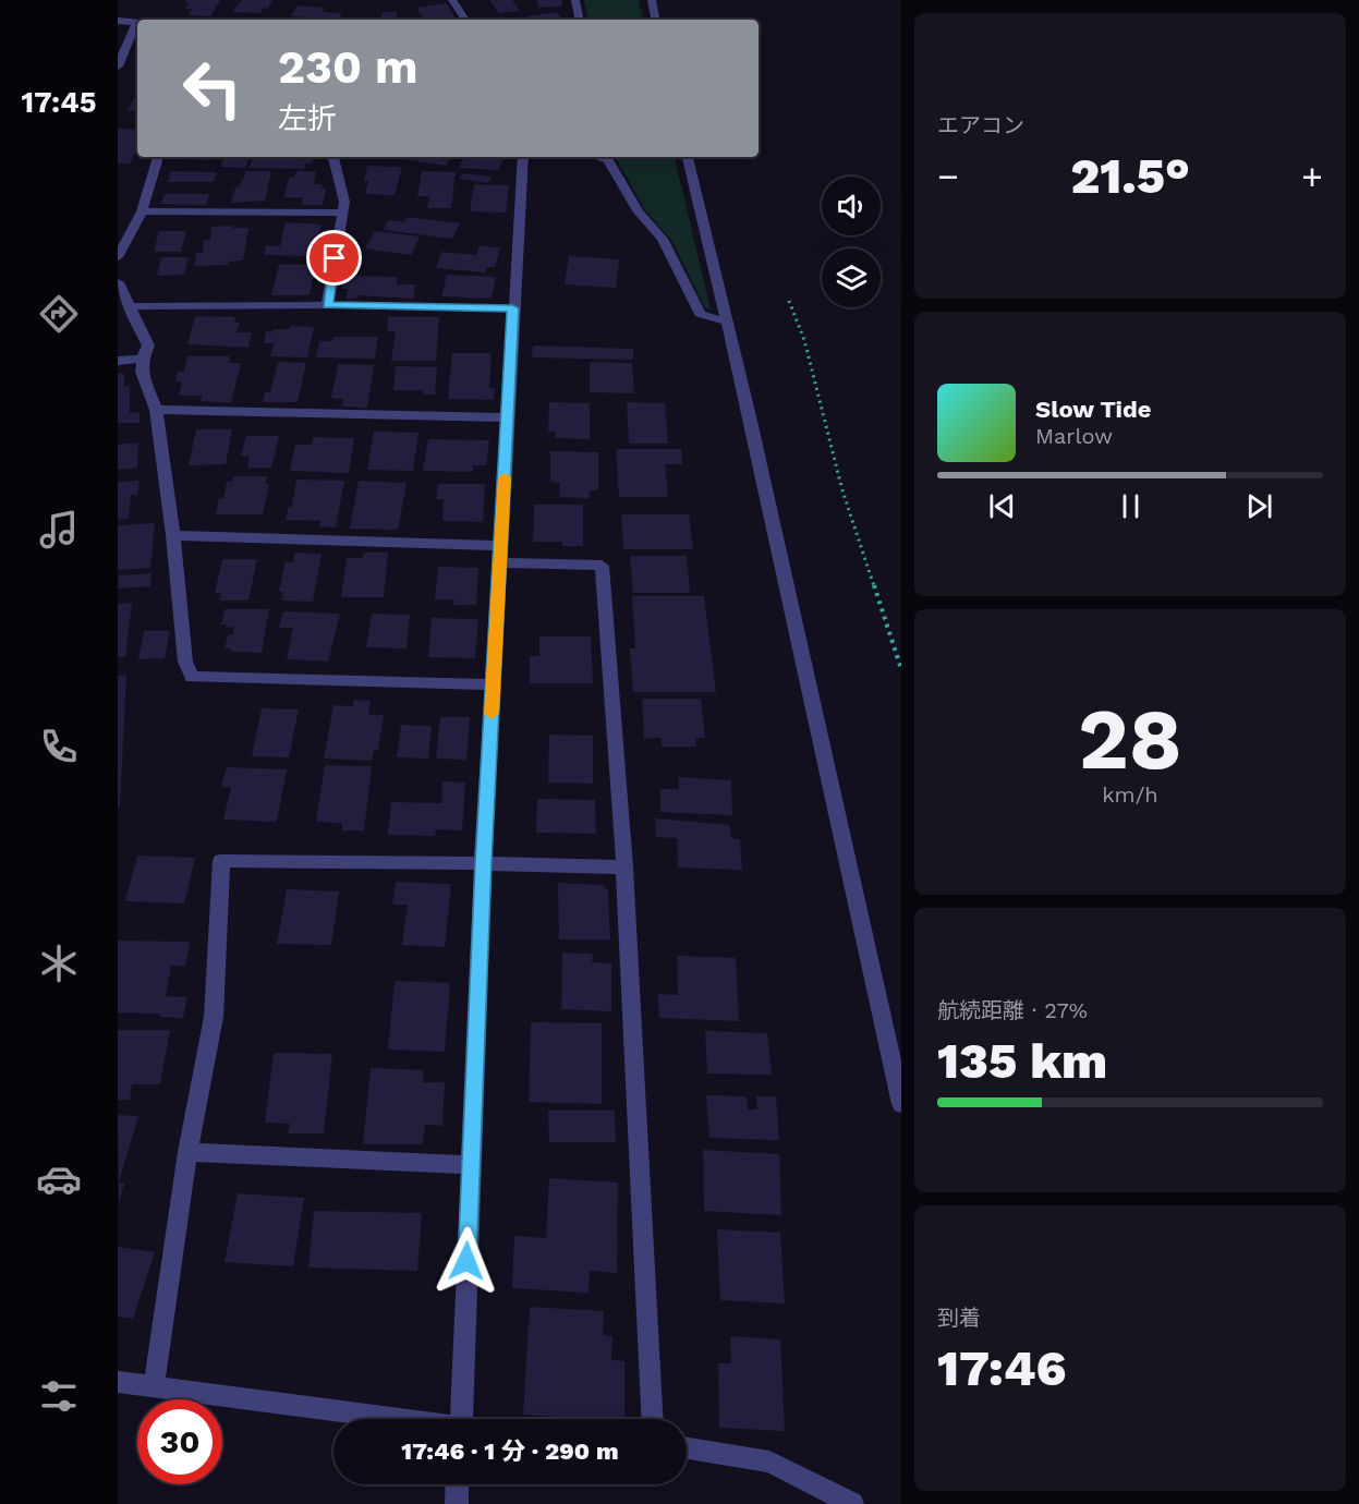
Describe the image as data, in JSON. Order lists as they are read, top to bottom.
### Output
{
  "page": {
    "tabs": "17:45",
    "tile": [
      "エアコン",
      ["28", "km/h"],
      ["航続距離 · 27%", "135 km"],
      ["到着", "17:46"]
    ],
    "turn": ["230 m", "左折"],
    "heat": ["−", "21.5°", "+"],
    "song": ["Slow Tide", "Marlow"],
    "limit": "30",
    "trip": "17:46 · 1 分 · 290 m"
  }
}
